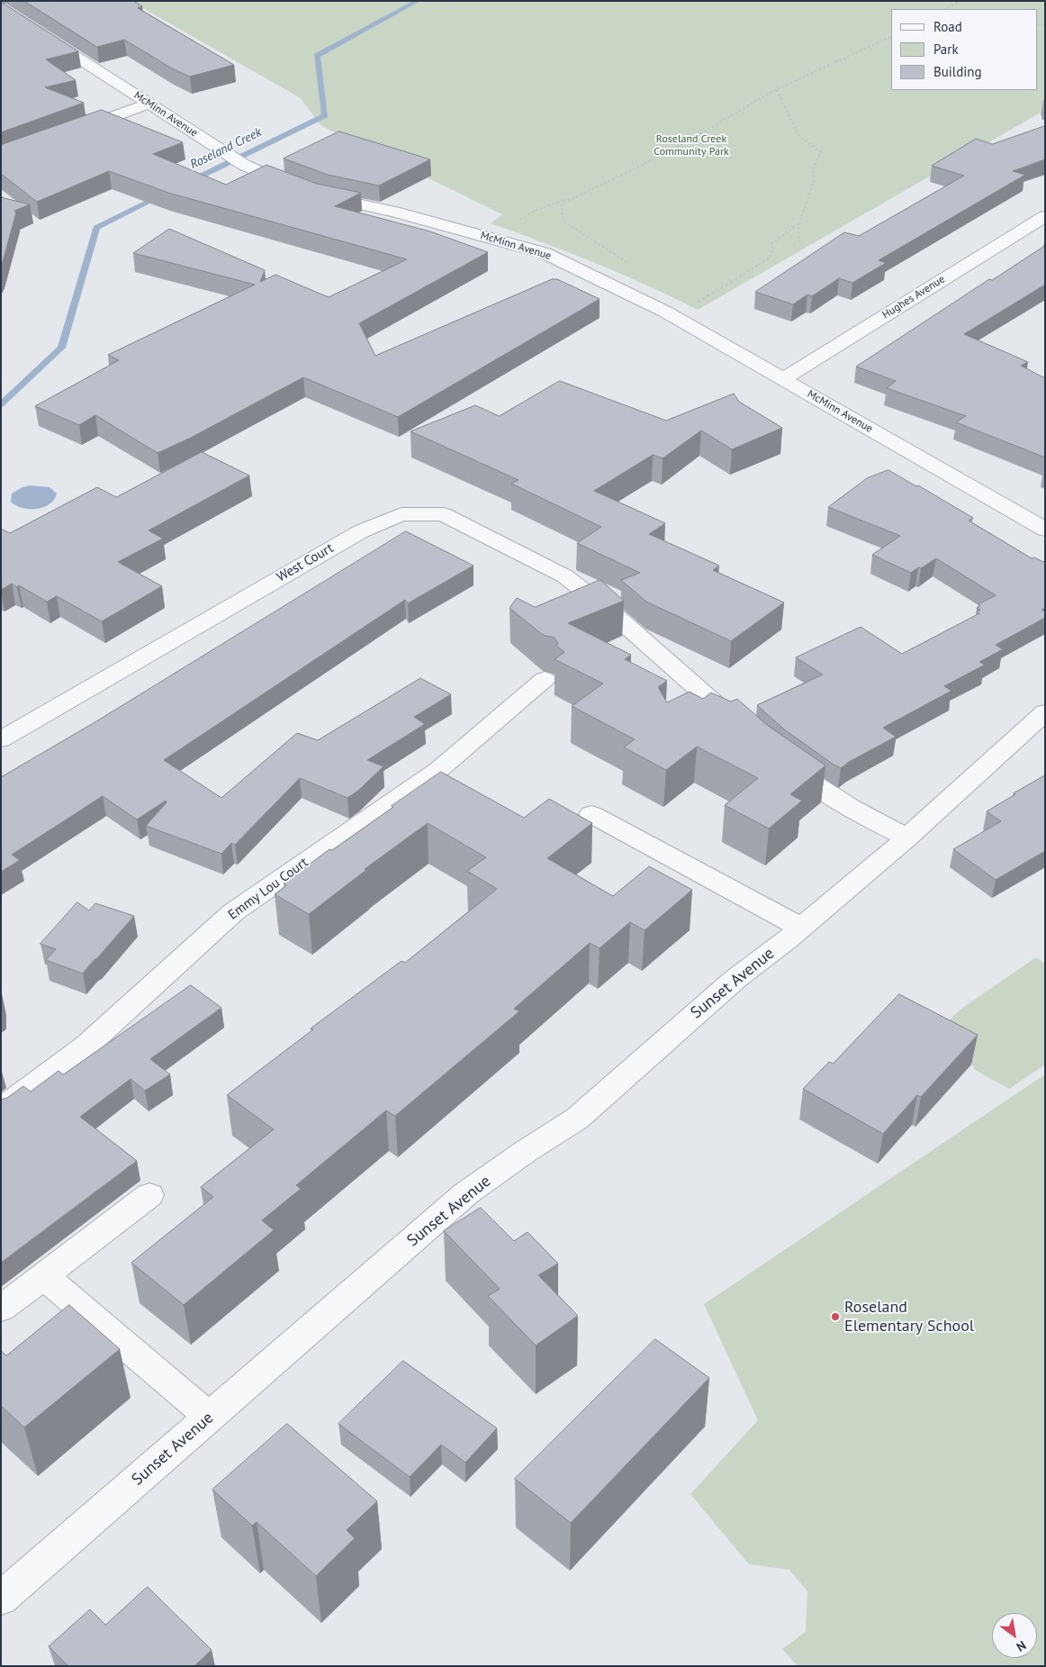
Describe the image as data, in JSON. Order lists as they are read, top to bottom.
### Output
{
  "streets": {
    "street": [
      "McMinn Avenue",
      "Hughes Avenue",
      "West Court",
      "Emmy Lou Court",
      "Sunset Avenue"
    ]
  },
  "crossings": [
    ["McMinn Avenue", "Hughes Avenue"]
  ],
  "water": ["Roseland Creek"],
  "parks": ["Roseland Creek Community Park"],
  "places": ["Roseland Elementary School"],
  "legend": ["Road", "Park", "Building"],
  "north": "bottom right"
}
